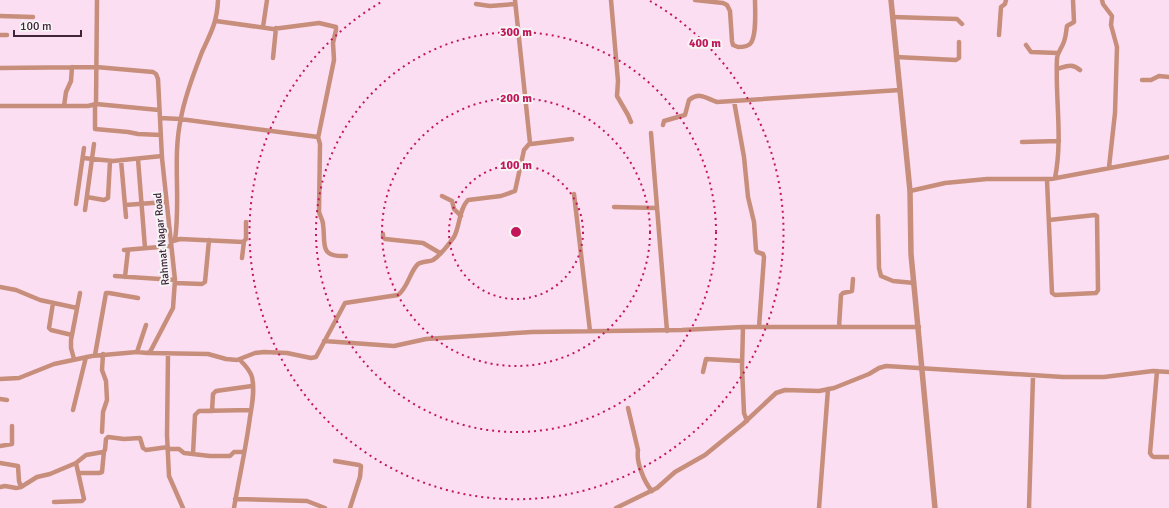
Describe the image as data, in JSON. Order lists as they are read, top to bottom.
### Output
{
  "streets": {
    "street": ["Rahmat Nagar Road"]
  },
  "scale_bar": "100 m",
  "rings": [
    "300 m",
    "400 m",
    "200 m",
    "100 m"
  ]
}
